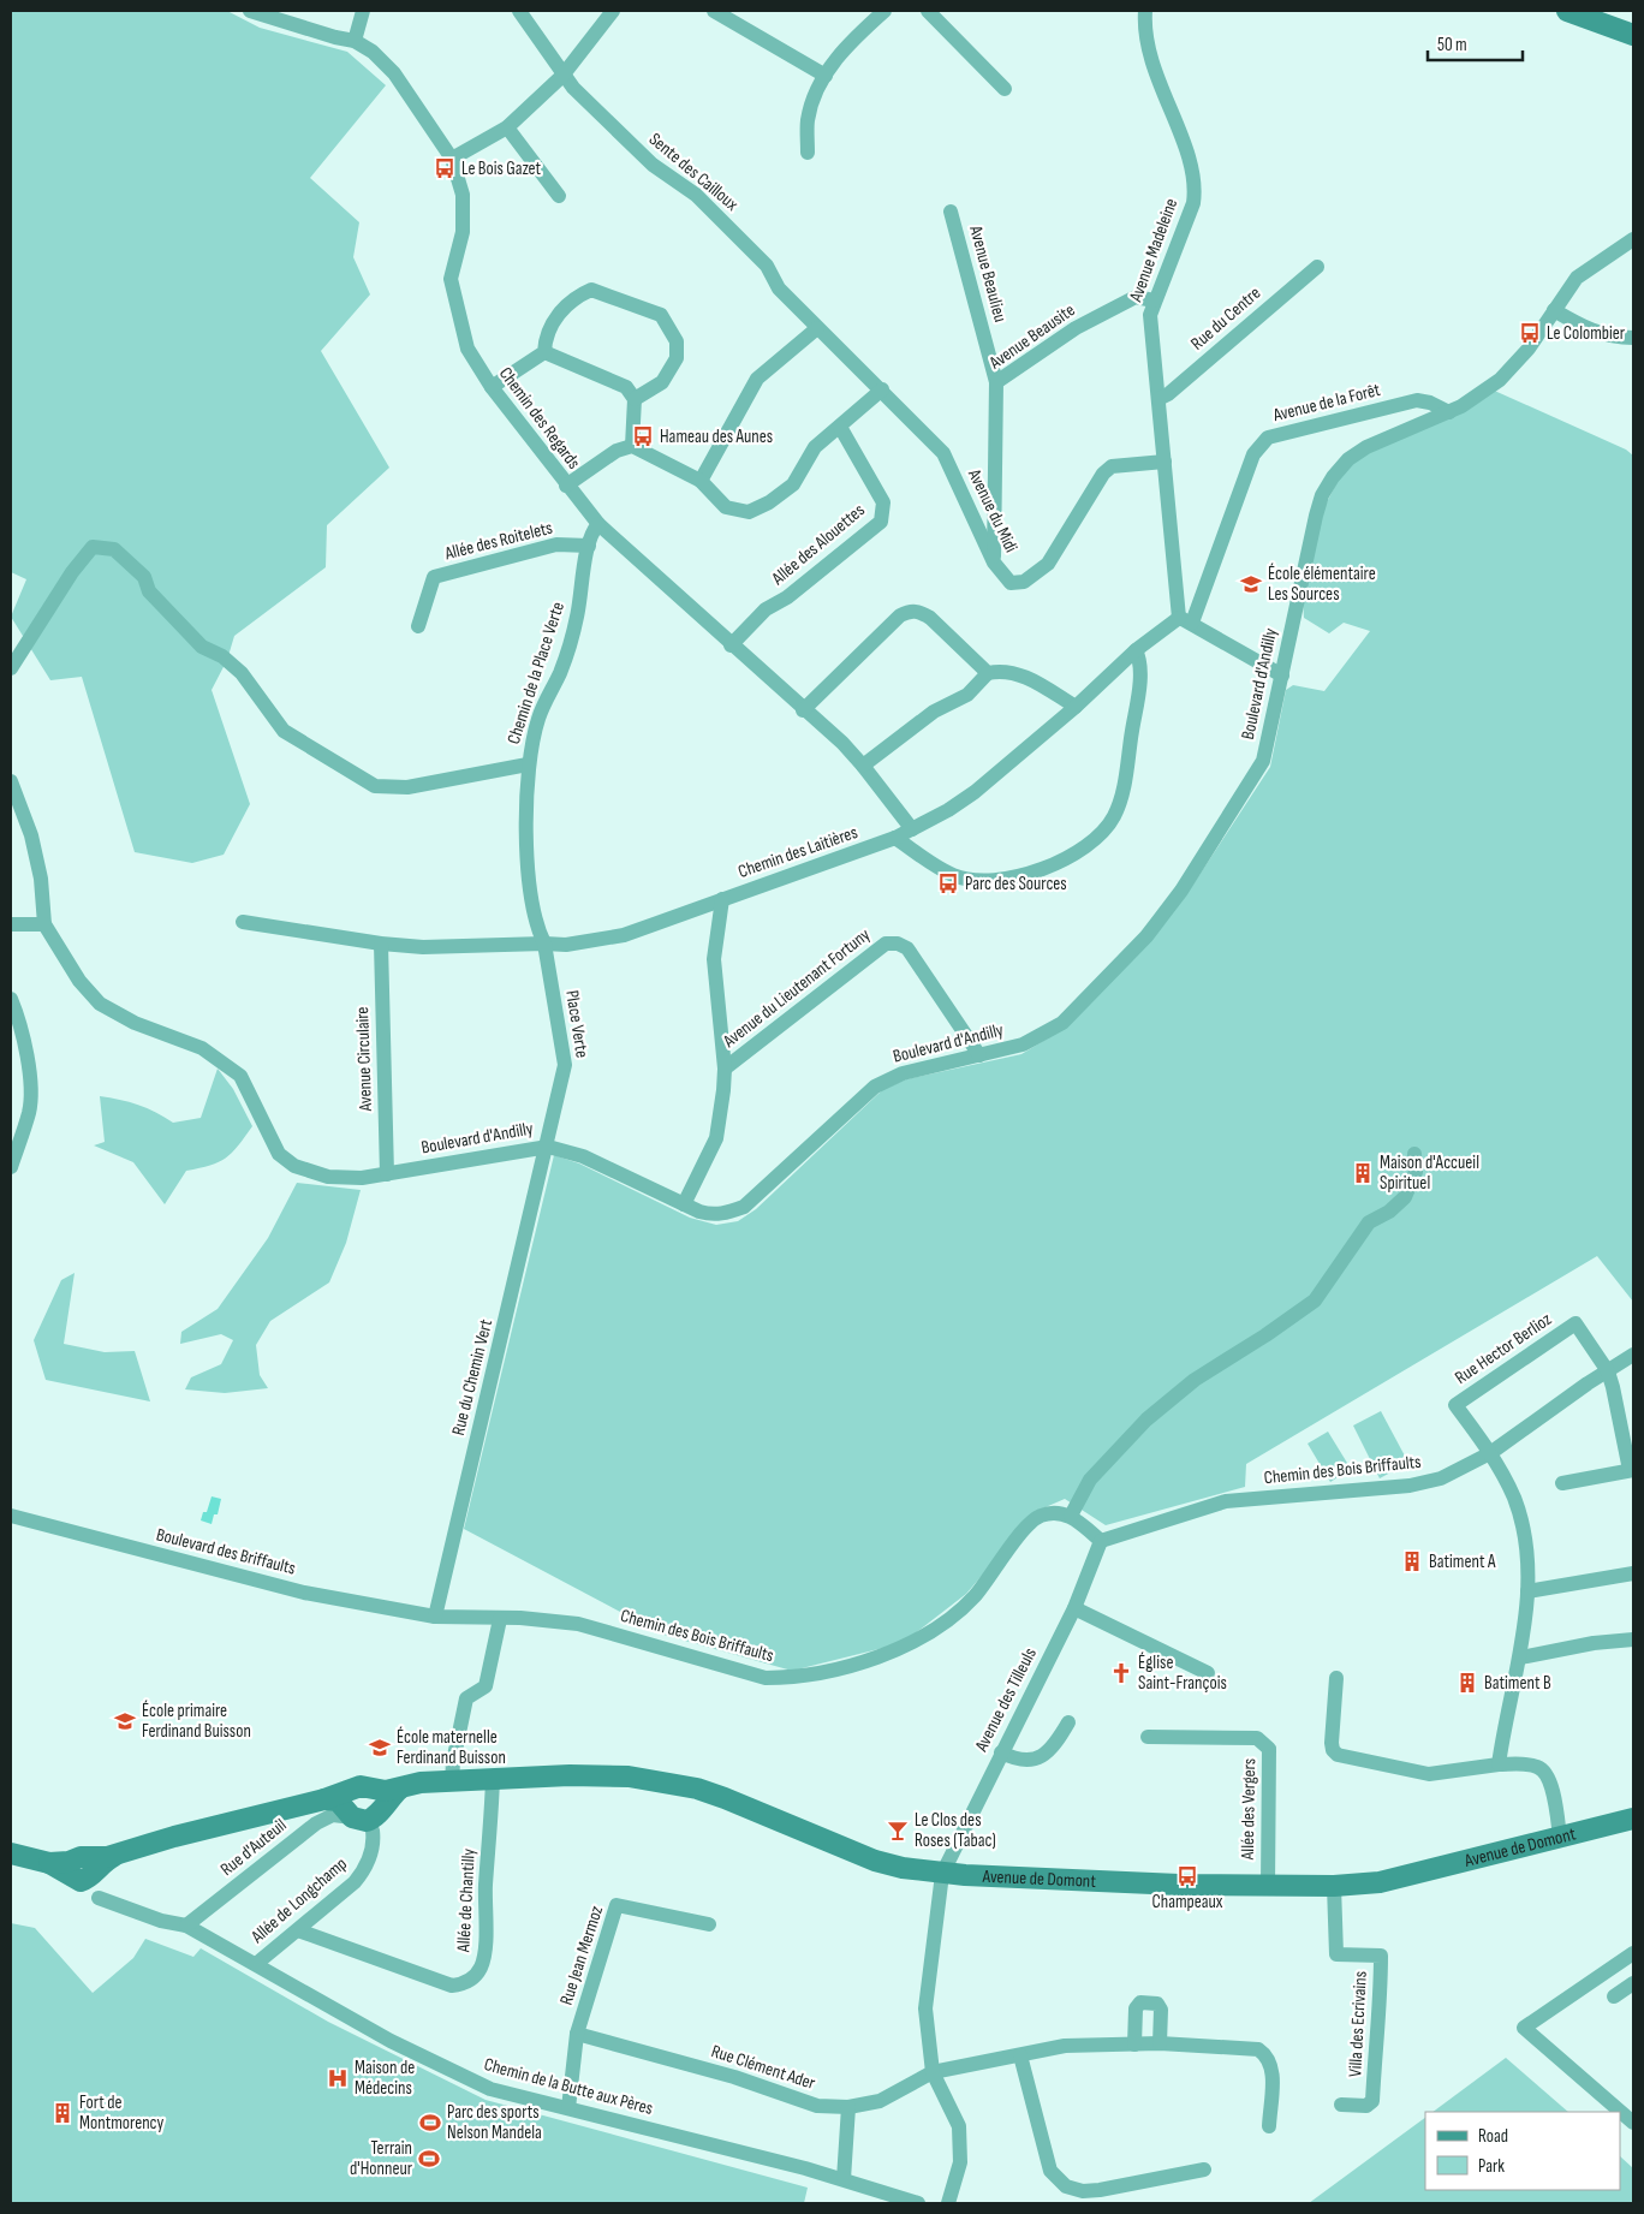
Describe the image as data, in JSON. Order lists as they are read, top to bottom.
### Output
{
  "streets": {
    "main road": ["Avenue de Domont"],
    "street": [
      "Sente des Cailloux",
      "Avenue Madeleine",
      "Avenue Beaulieu",
      "Rue du Centre",
      "Avenue Beausite",
      "Avenue de la Forêt",
      "Chemin des Regards",
      "Avenue du Midi",
      "Allée des Roitelets",
      "Allée des Alouettes",
      "Chemin de la Place Verte",
      "Boulevard d'Andilly",
      "Chemin des Laitières",
      "Avenue du Lieutenant Fortuny",
      "Place Verte",
      "Avenue Circulaire",
      "Rue Hector Berlioz",
      "Rue du Chemin Vert",
      "Chemin des Bois Briffaults",
      "Boulevard des Briffaults",
      "Avenue des Tilleuls",
      "Allée des Vergers",
      "Rue d'Auteuil",
      "Allée de Longchamp",
      "Allée de Chantilly",
      "Rue Jean Mermoz",
      "Villa des Ecrivains",
      "Rue Clément Ader",
      "Chemin de la Butte aux Pères"
    ]
  },
  "crossings": [
    ["Sente des Cailloux", "Avenue du Midi"],
    ["Avenue Madeleine", "Rue du Centre"],
    ["Avenue Madeleine", "Avenue Beausite"],
    ["Avenue Madeleine", "Avenue de la Forêt"],
    ["Avenue Madeleine", "Avenue du Midi"],
    ["Avenue Madeleine", "Chemin des Laitières"],
    ["Avenue Beaulieu", "Avenue Beausite"],
    ["Avenue Beausite", "Avenue du Midi"],
    ["Avenue de la Forêt", "Boulevard d'Andilly"],
    ["Avenue de la Forêt", "Chemin des Laitières"],
    ["Chemin des Regards", "Allée des Alouettes"],
    ["Chemin des Regards", "Chemin de la Place Verte"],
    ["Chemin des Regards", "Chemin des Laitières"],
    ["Allée des Roitelets", "Chemin de la Place Verte"],
    ["Chemin de la Place Verte", "Chemin des Laitières"],
    ["Chemin de la Place Verte", "Place Verte"],
    ["Boulevard d'Andilly", "Avenue du Lieutenant Fortuny"],
    ["Boulevard d'Andilly", "Place Verte"],
    ["Boulevard d'Andilly", "Avenue Circulaire"],
    ["Boulevard d'Andilly", "Rue du Chemin Vert"],
    ["Chemin des Laitières", "Place Verte"],
    ["Chemin des Laitières", "Avenue Circulaire"],
    ["Place Verte", "Rue du Chemin Vert"],
    ["Rue Hector Berlioz", "Chemin des Bois Briffaults"],
    ["Rue du Chemin Vert", "Chemin des Bois Briffaults"],
    ["Rue du Chemin Vert", "Boulevard des Briffaults"],
    ["Chemin des Bois Briffaults", "Boulevard des Briffaults"],
    ["Chemin des Bois Briffaults", "Avenue des Tilleuls"],
    ["Avenue des Tilleuls", "Avenue de Domont"],
    ["Avenue des Tilleuls", "Rue Clément Ader"],
    ["Allée des Vergers", "Avenue de Domont"],
    ["Rue d'Auteuil", "Avenue de Domont"],
    ["Rue d'Auteuil", "Allée de Longchamp"],
    ["Rue d'Auteuil", "Chemin de la Butte aux Pères"],
    ["Avenue de Domont", "Allée de Longchamp"],
    ["Avenue de Domont", "Allée de Chantilly"],
    ["Avenue de Domont", "Villa des Ecrivains"],
    ["Allée de Longchamp", "Allée de Chantilly"],
    ["Allée de Longchamp", "Chemin de la Butte aux Pères"],
    ["Rue Jean Mermoz", "Rue Clément Ader"],
    ["Rue Jean Mermoz", "Chemin de la Butte aux Pères"]
  ],
  "places": {
    "bus stop": [
      "Le Bois Gazet",
      "Le Colombier",
      "Hameau des Aunes",
      "Parc des Sources",
      "Champeaux"
    ],
    "school or university": ["École élémentaire Les Sources", "École primaire Ferdinand Buisson", "École maternelle Ferdinand Buisson"],
    "building": [
      "Maison d'Accueil Spirituel",
      "Batiment A",
      "Batiment B",
      "Fort de Montmorency"
    ],
    "church": ["Église Saint-François"],
    "bar": ["Le Clos des Roses (Tabac)"],
    "hospital": ["Maison de Médecins"],
    "sports": ["Parc des sports Nelson Mandela", "Terrain d'Honneur"]
  },
  "legend": ["Road", "Park"],
  "scale_bar": "50 m"
}
